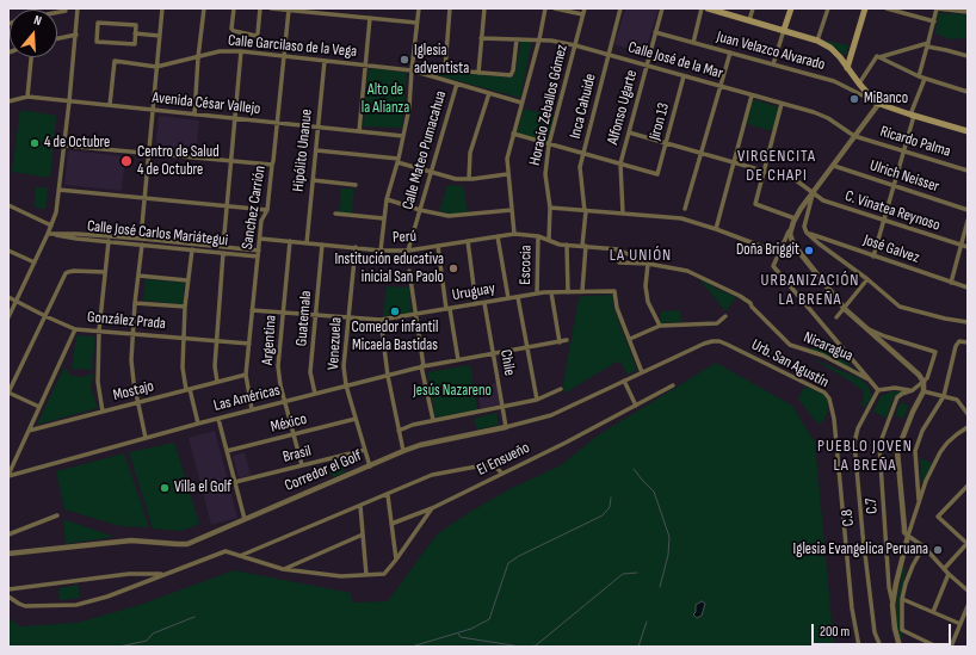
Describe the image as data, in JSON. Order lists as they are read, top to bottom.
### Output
{
  "streets": {
    "street": [
      "Calle Garcilaso de la Vega",
      "Juan Velazco Alvarado",
      "Calle José de la Mar",
      "Avenida César Vallejo",
      "Horacio Zeballos Gómez",
      "Inca Cahuide",
      "Alfonso Ugarte",
      "Jiron 13",
      "Ricardo Palma",
      "Hipólito Unanue",
      "Calle Mateo Pumacahua",
      "Ulrich Neisser",
      "Sanchez Carrión",
      "C. Vinatea Reynoso",
      "Calle José Carlos Mariátegui",
      "Perú",
      "José Galvez",
      "Escocia",
      "Uruguay",
      "Guatemala",
      "González Prada",
      "Argentina",
      "Venezuela",
      "Nicaragua",
      "Chile",
      "Urb. San Agustín",
      "Mostajo",
      "Las Américas",
      "México",
      "Brasil",
      "El Ensueño",
      "Corredor el Golf",
      "C.7",
      "C.8"
    ]
  },
  "crossings": [
    ["Calle Garcilaso de la Vega", "Avenida César Vallejo"],
    ["Calle Garcilaso de la Vega", "Hipólito Unanue"],
    ["Calle Garcilaso de la Vega", "Sanchez Carrión"],
    ["Juan Velazco Alvarado", "Alfonso Ugarte"],
    ["Calle José de la Mar", "Horacio Zeballos Gómez"],
    ["Calle José de la Mar", "Inca Cahuide"],
    ["Calle José de la Mar", "Alfonso Ugarte"],
    ["Calle José de la Mar", "Jiron 13"],
    ["Calle José de la Mar", "Ricardo Palma"],
    ["Avenida César Vallejo", "Hipólito Unanue"],
    ["Avenida César Vallejo", "Sanchez Carrión"],
    ["Horacio Zeballos Gómez", "Perú"],
    ["Inca Cahuide", "Uruguay"],
    ["Alfonso Ugarte", "Jiron 13"],
    ["Alfonso Ugarte", "C. Vinatea Reynoso"],
    ["Jiron 13", "C. Vinatea Reynoso"],
    ["Hipólito Unanue", "Perú"],
    ["Calle Mateo Pumacahua", "Perú"],
    ["Sanchez Carrión", "Calle José Carlos Mariátegui"],
    ["Sanchez Carrión", "Perú"],
    ["Sanchez Carrión", "Uruguay"],
    ["Sanchez Carrión", "González Prada"],
    ["Sanchez Carrión", "Mostajo"],
    ["Sanchez Carrión", "Las Américas"],
    ["Perú", "Escocia"],
    ["Perú", "Guatemala"],
    ["Perú", "Argentina"],
    ["Perú", "Venezuela"],
    ["Escocia", "Uruguay"],
    ["Uruguay", "Guatemala"],
    ["Uruguay", "Argentina"],
    ["Uruguay", "Venezuela"],
    ["Uruguay", "Chile"],
    ["Uruguay", "Urb. San Agustín"],
    ["Uruguay", "Corredor el Golf"],
    ["Guatemala", "Las Américas"],
    ["Argentina", "Las Américas"],
    ["Argentina", "México"],
    ["Argentina", "Brasil"],
    ["Venezuela", "Las Américas"],
    ["Venezuela", "México"],
    ["Venezuela", "Brasil"],
    ["Venezuela", "Corredor el Golf"],
    ["Chile", "Las Américas"],
    ["Chile", "Corredor el Golf"],
    ["Urb. San Agustín", "Corredor el Golf"]
  ],
  "districts": [
    "VIRGENCITA DE CHAPI",
    "LA UNIÓN",
    "URBANIZACIÓN LA BREÑA",
    "PUEBLO JOVEN LA BREÑA"
  ],
  "parks": ["Alto de la Alianza", "Jesús Nazareno"],
  "places": [
    "Iglesia adventista",
    "MiBanco",
    "4 de Octubre",
    "Centro de Salud 4 de Octubre",
    "Doña Briggit",
    "Institución educativa inicial San Paolo",
    "Comedor infantil Micaela Bastidas",
    "Villa el Golf",
    "Iglesia Evangelica Peruana"
  ],
  "scale_bar": "200 m",
  "north": "top"
}
